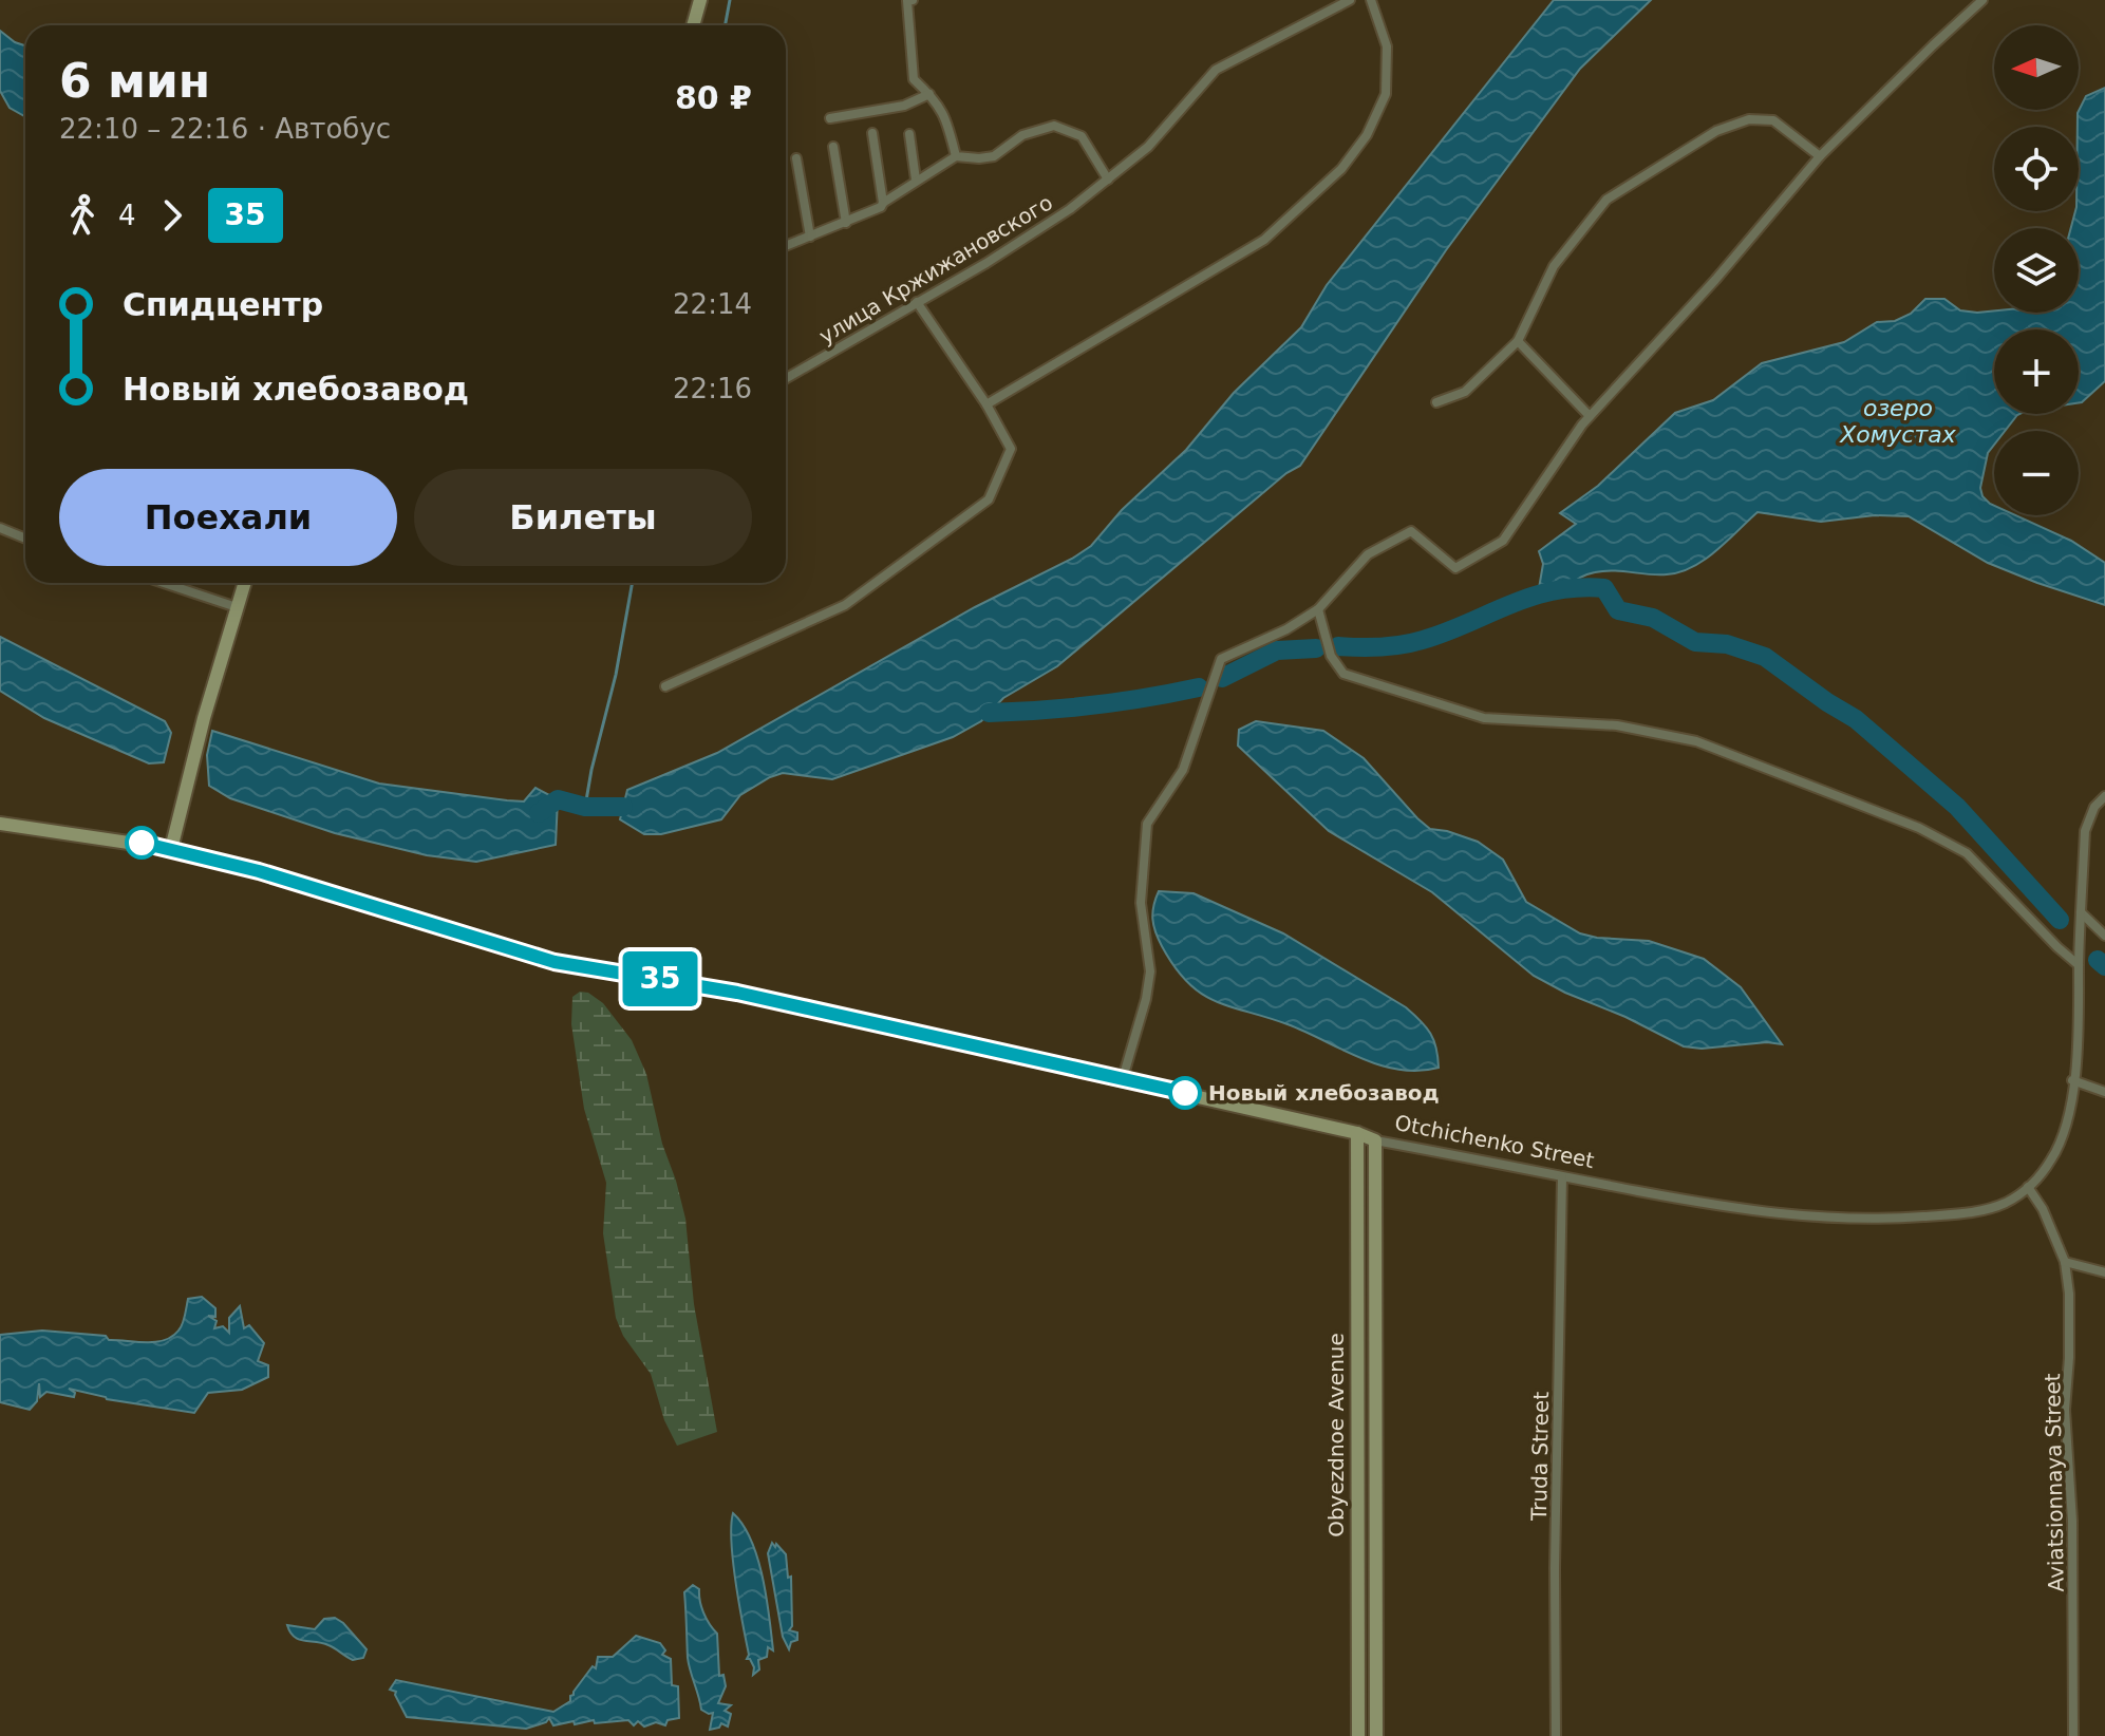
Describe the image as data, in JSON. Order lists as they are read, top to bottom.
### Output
{
  "streets": {
    "street": [
      "улица Кржижановского",
      "Otchichenko Street",
      "Obyezdnoe Avenue",
      "Truda Street",
      "Aviatsionnaya Street"
    ]
  },
  "crossings": [
    ["Otchichenko Street", "Obyezdnoe Avenue"],
    ["Otchichenko Street", "Truda Street"],
    ["Otchichenko Street", "Aviatsionnaya Street"]
  ],
  "water": ["озеро Хомустах"],
  "places": ["Новый хлебозавод"],
  "lines": ["bus line 35"],
  "north": "left",
  "page": {
    "on_map": "35",
    "map_buttons": ["+", "−"],
    "heading": ["6 мин", "22:10 – 22:16 · Автобус", "80 ₽"],
    "legs": ["4", "35"],
    "list": [
      {
        "name": "Спидцентр",
        "value": "22:14"
      },
      {
        "name": "Новый хлебозавод",
        "value": "22:16"
      }
    ],
    "buttons": ["Поехали", "Билеты"]
  }
}
